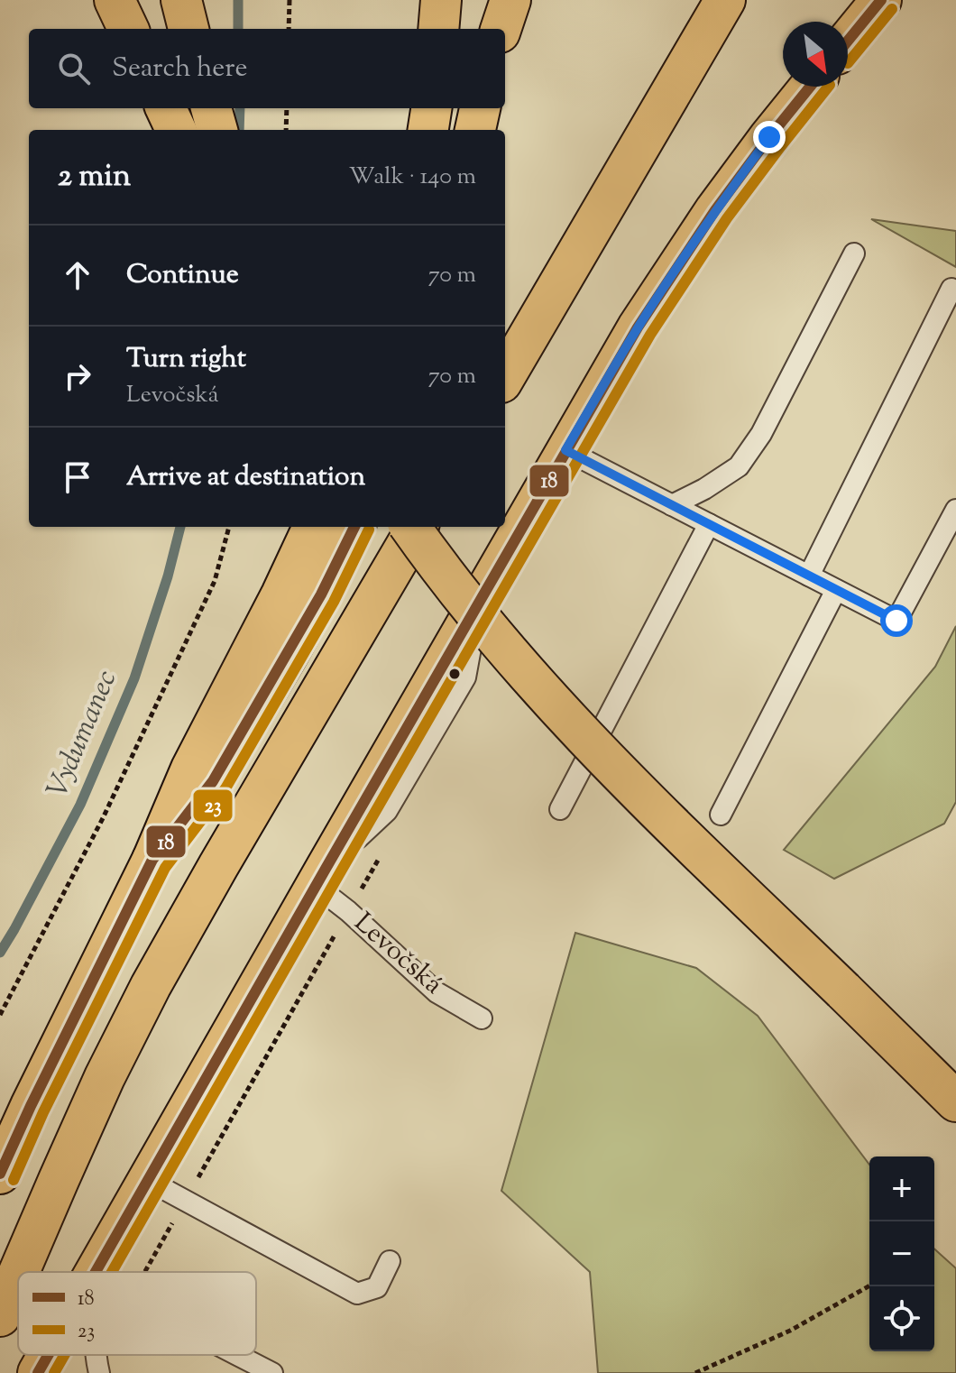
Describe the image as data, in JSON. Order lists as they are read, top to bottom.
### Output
{
  "streets": {
    "lane": ["Levočská"]
  },
  "water": ["Vydumanec"],
  "lines": ["transit line 18", "transit line 23"],
  "legend": ["18", "23"],
  "north": "bottom right",
  "page": {
    "search": "Search here",
    "heading": ["2 min", "Walk · 140 m"],
    "list": [
      ["Continue", "70 m"],
      ["Turn right", "Levočská", "70 m"],
      "Arrive at destination"
    ],
    "map_buttons": ["+", "−"]
  }
}
